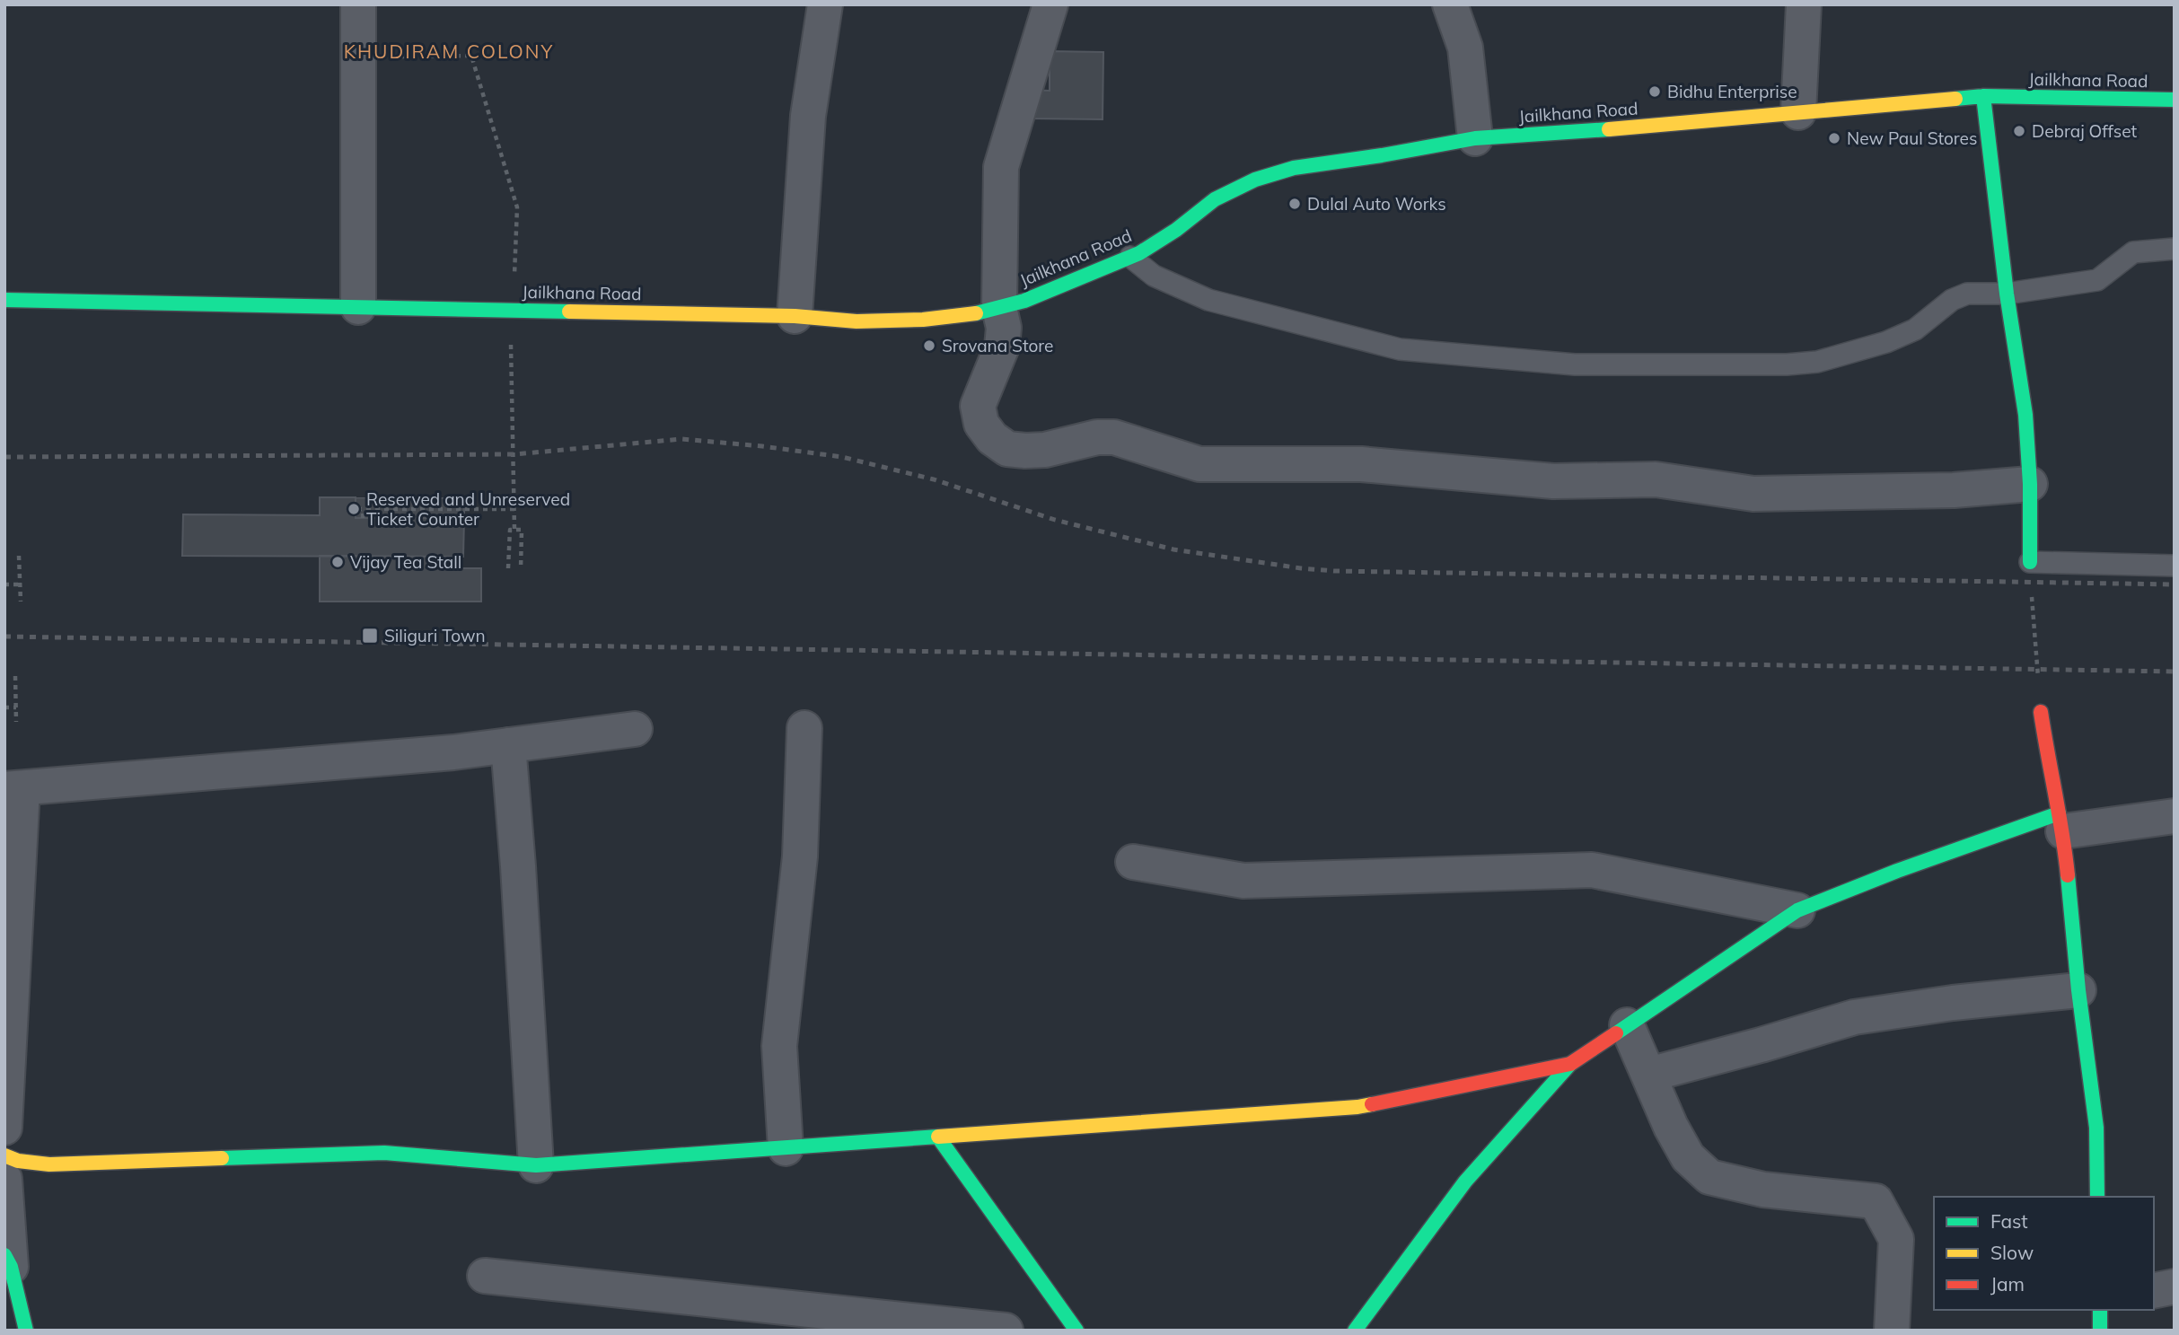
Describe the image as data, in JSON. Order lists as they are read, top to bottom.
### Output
{
  "streets": {
    "street": ["Jailkhana Road"]
  },
  "districts": ["KHUDIRAM COLONY"],
  "places": {
    "other": [
      "Bidhu Enterprise",
      "Debraj Offset",
      "New Paul Stores",
      "Dulal Auto Works",
      "Srovana Store",
      "Reserved and Unreserved Ticket Counter",
      "Vijay Tea Stall"
    ],
    "transit": ["Siliguri Town"]
  },
  "legend": ["Fast", "Slow", "Jam"]
}
